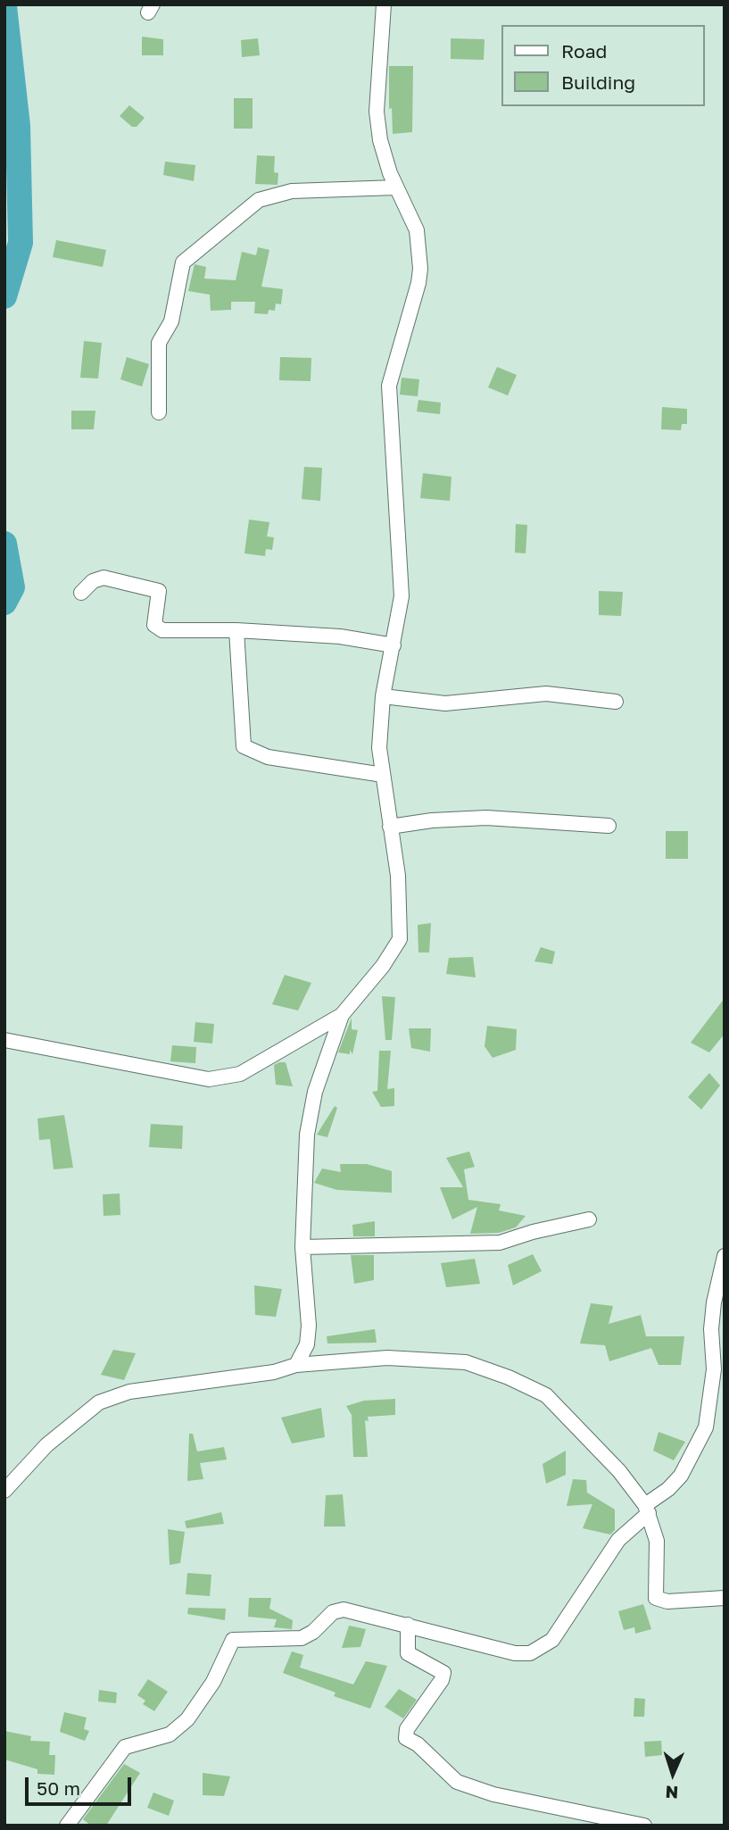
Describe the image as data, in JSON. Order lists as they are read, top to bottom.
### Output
{
  "legend": ["Road", "Building"],
  "scale_bar": "50 m",
  "north": "bottom"
}
